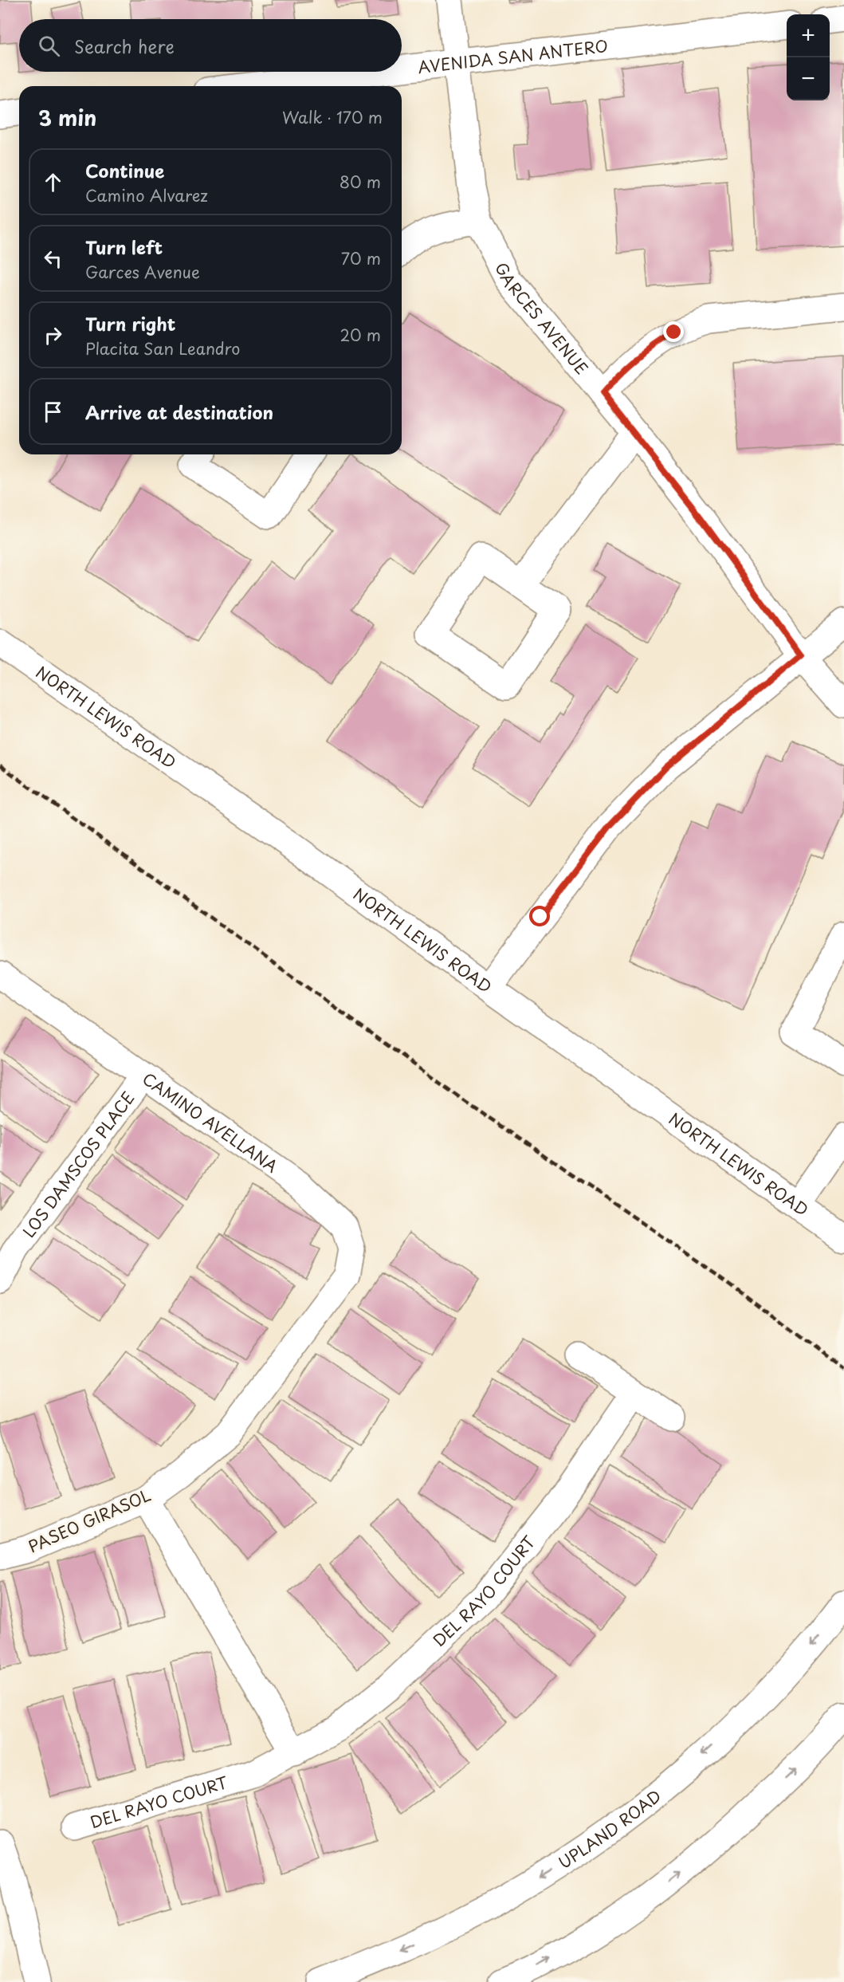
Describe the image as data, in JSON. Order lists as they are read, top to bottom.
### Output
{
  "streets": {
    "street": [
      "AVENIDA SAN ANTERO",
      "GARCES AVENUE",
      "NORTH LEWIS ROAD",
      "CAMINO AVELLANA",
      "LOS DAMSCOS PLACE",
      "PASEO GIRASOL",
      "DEL RAYO COURT",
      "UPLAND ROAD"
    ]
  },
  "crossings": [
    ["AVENIDA SAN ANTERO", "GARCES AVENUE"],
    ["CAMINO AVELLANA", "LOS DAMSCOS PLACE"],
    ["CAMINO AVELLANA", "PASEO GIRASOL"]
  ],
  "page": {
    "map_buttons": ["+", "−"],
    "search": "Search here",
    "heading": ["3 min", "Walk · 170 m"],
    "list": [
      ["Continue", "Camino Alvarez", "80 m"],
      ["Turn left", "Garces Avenue", "70 m"],
      ["Turn right", "Placita San Leandro", "20 m"],
      "Arrive at destination"
    ]
  }
}
